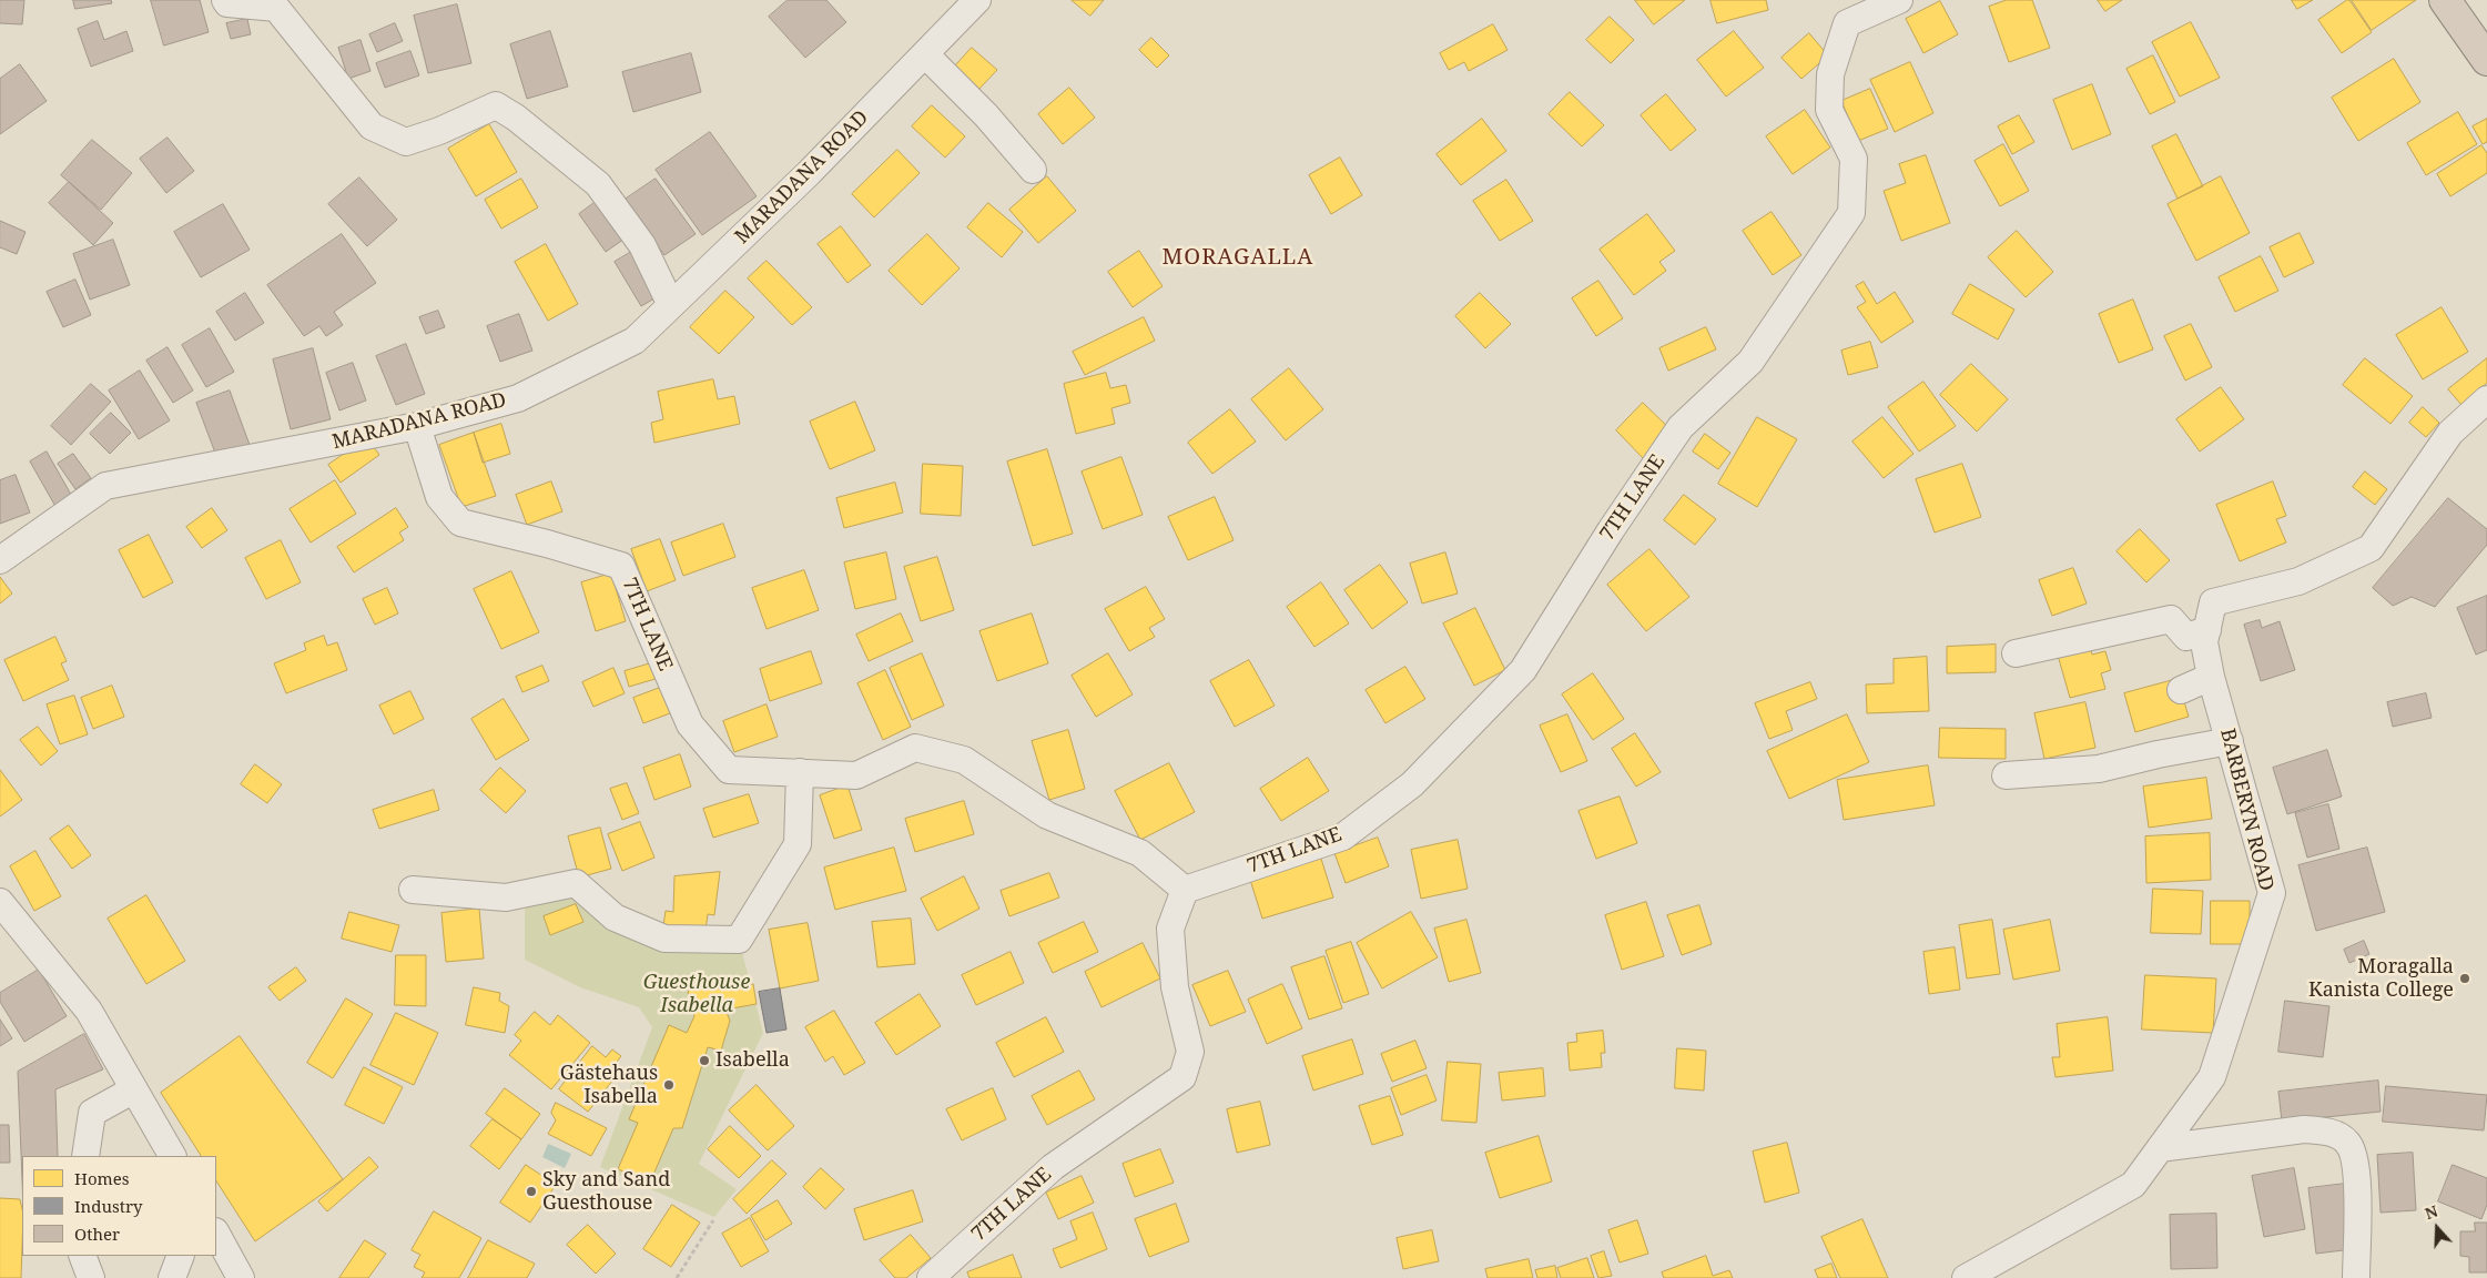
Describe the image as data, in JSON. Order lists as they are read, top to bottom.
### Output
{
  "streets": {
    "street": ["MARADANA ROAD", "7TH LANE", "BARBERYN ROAD"]
  },
  "crossings": [
    ["MARADANA ROAD", "7TH LANE"]
  ],
  "districts": ["MORAGALLA"],
  "parks": ["Guesthouse Isabella"],
  "places": [
    "Moragalla Kanista College",
    "Isabella",
    "Gästehaus Isabella",
    "Sky and Sand Guesthouse"
  ],
  "legend": ["Homes", "Industry", "Other"],
  "north": "top"
}
